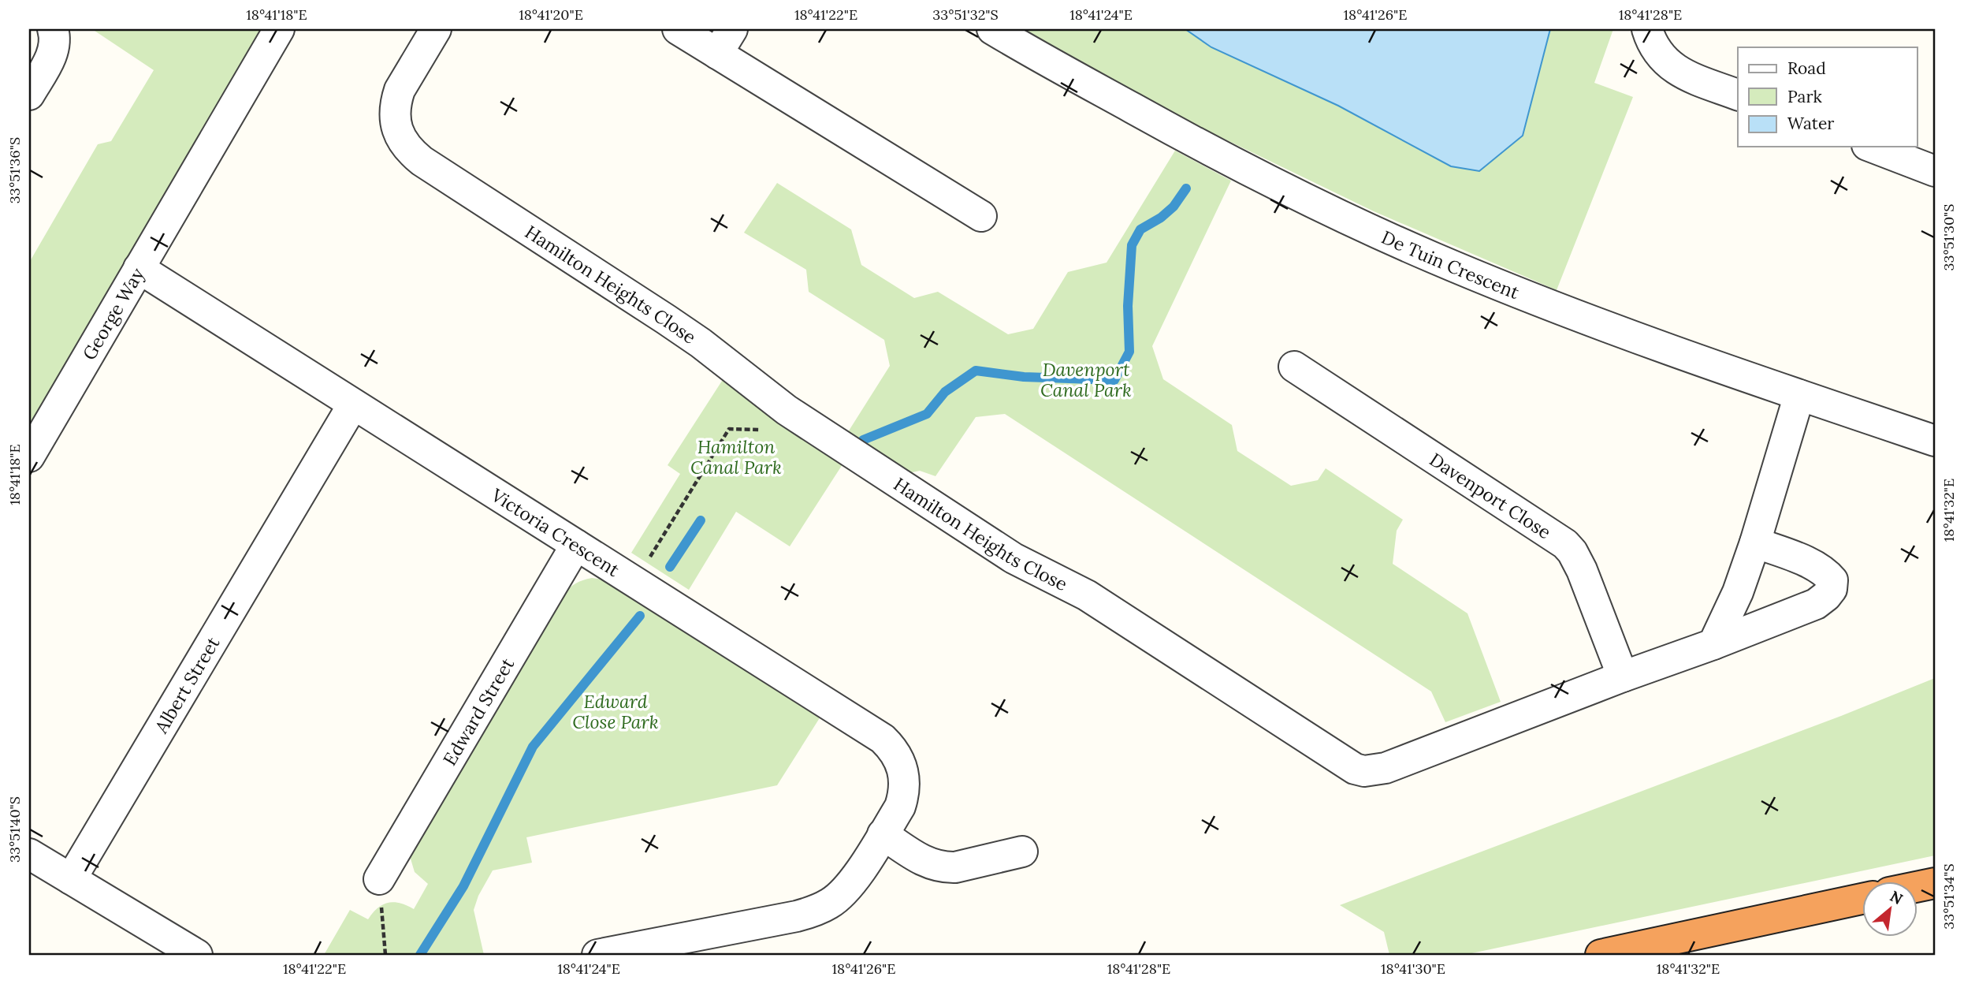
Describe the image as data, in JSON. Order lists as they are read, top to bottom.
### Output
{
  "streets": {
    "street": [
      "De Tuin Crescent",
      "Hamilton Heights Close",
      "George Way",
      "Davenport Close",
      "Victoria Crescent",
      "Albert Street",
      "Edward Street"
    ]
  },
  "crossings": [
    ["Hamilton Heights Close", "Davenport Close"],
    ["George Way", "Victoria Crescent"],
    ["Victoria Crescent", "Albert Street"],
    ["Victoria Crescent", "Edward Street"]
  ],
  "parks": ["Davenport Canal Park", "Hamilton Canal Park", "Edward Close Park"],
  "legend": ["Road", "Park", "Water"],
  "north": "top right",
  "coordinates": [
    "18°41'18\"E",
    "18°41'20\"E",
    "18°41'22\"E",
    "33°51'32\"S",
    "18°41'24\"E",
    "18°41'26\"E",
    "18°41'28\"E",
    "33°51'36\"S",
    "33°51'30\"S",
    "18°41'32\"E",
    "33°51'40\"S",
    "33°51'34\"S",
    "18°41'30\"E"
  ]
}
